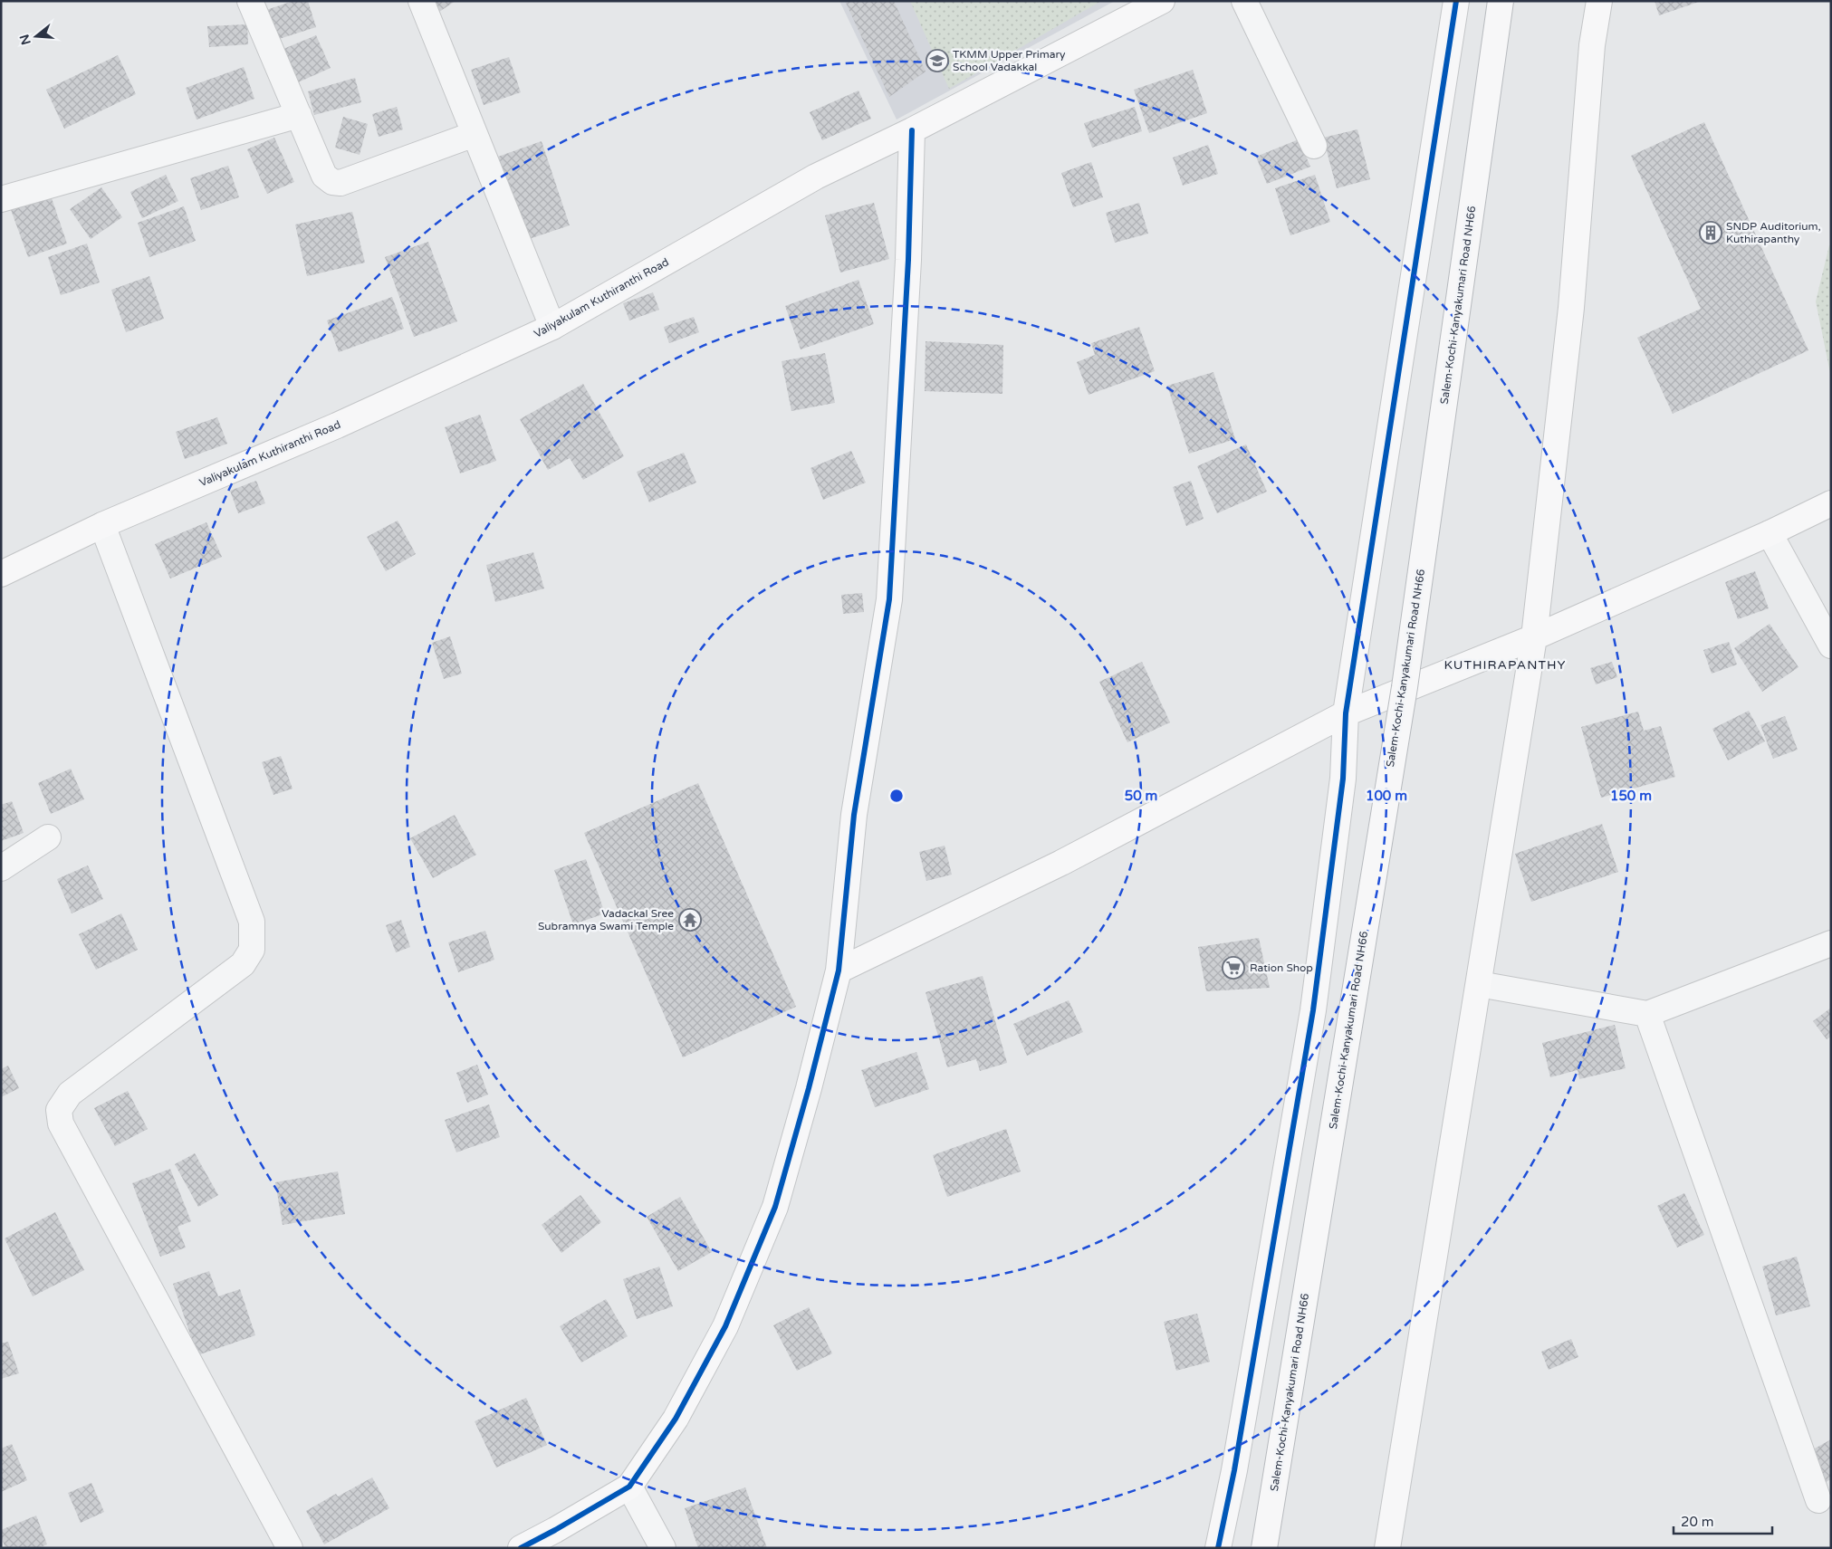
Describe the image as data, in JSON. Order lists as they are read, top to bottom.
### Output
{
  "streets": {
    "main road": ["Valiyakulam Kuthiranthi Road", "Salem-Kochi-Kanyakumari Road NH66"]
  },
  "districts": ["KUTHIRAPANTHY"],
  "places": {
    "school or university": ["TKMM Upper Primary School Vadakkal"],
    "building": ["SNDP Auditorium, Kuthirapanthy"],
    "temple": ["Vadackal Sree Subramnya Swami Temple"],
    "supermarket": ["Ration Shop"]
  },
  "scale_bar": "20 m",
  "north": "left",
  "rings": ["50 m", "100 m", "150 m"]
}
